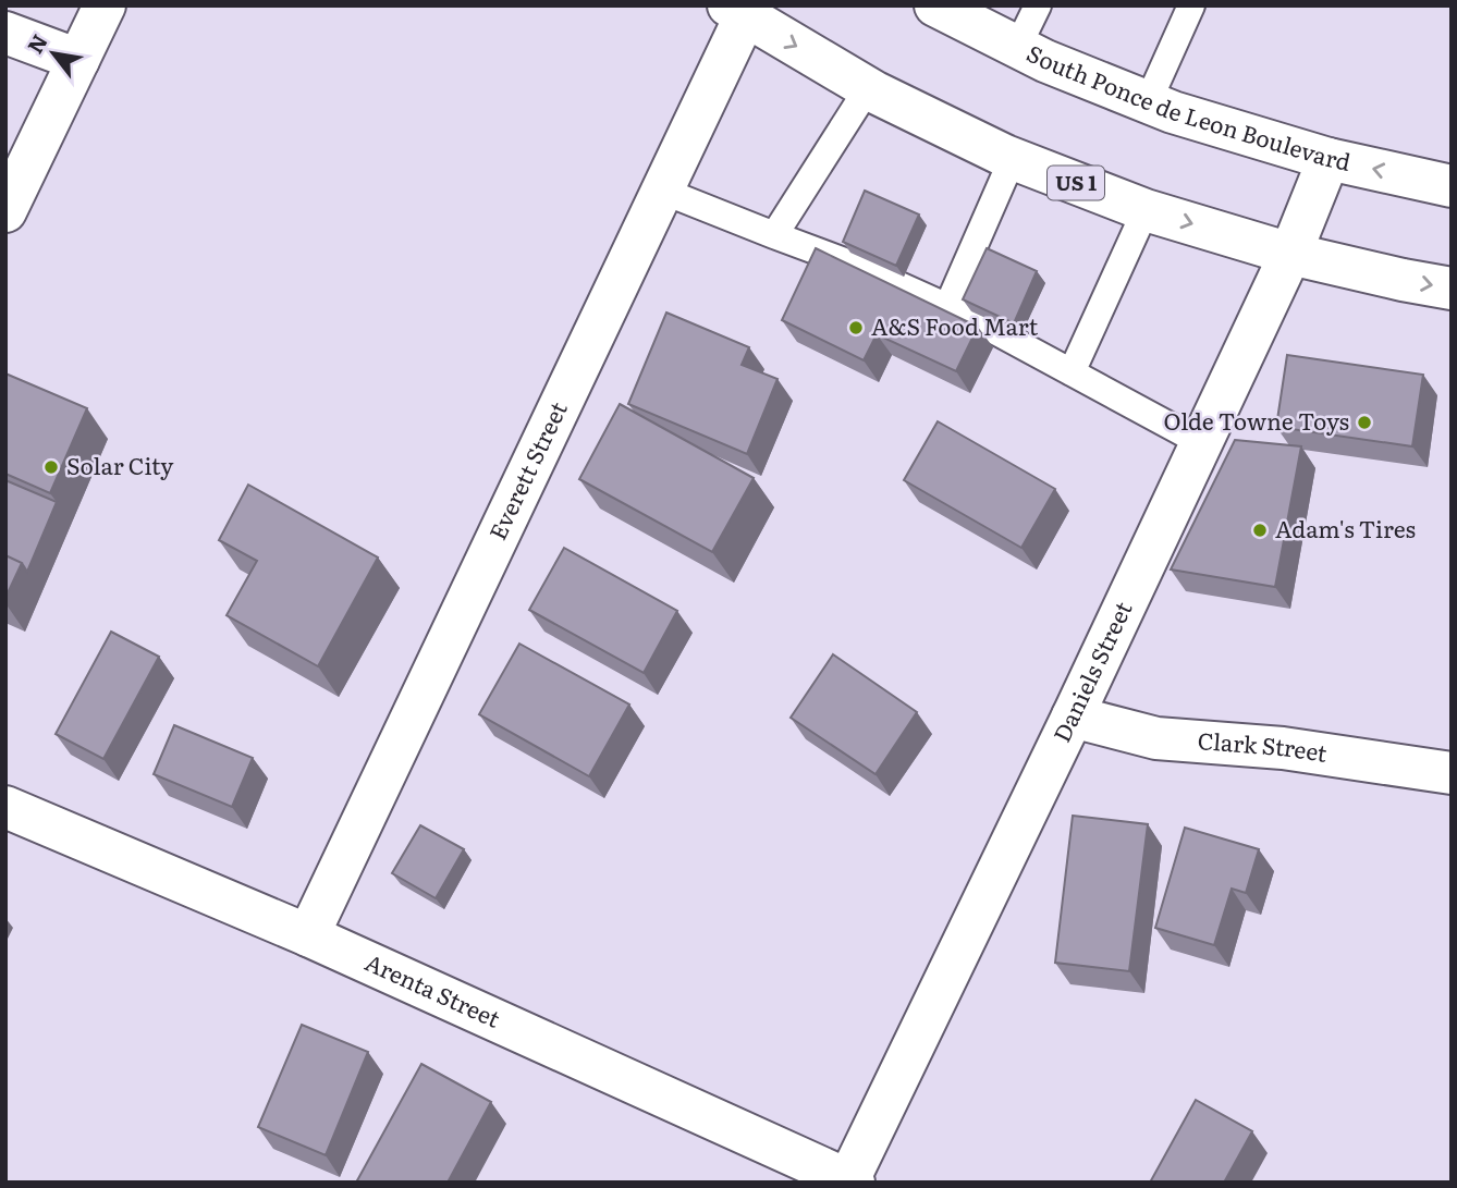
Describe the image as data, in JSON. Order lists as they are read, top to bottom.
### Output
{
  "streets": {
    "main road": [
      "South Ponce de Leon Boulevard",
      "US 1",
      "Everett Street",
      "Daniels Street",
      "Clark Street",
      "Arenta Street"
    ]
  },
  "crossings": [
    ["South Ponce de Leon Boulevard", "Daniels Street"],
    ["US 1", "Everett Street"],
    ["US 1", "Daniels Street"],
    ["Everett Street", "Arenta Street"],
    ["Daniels Street", "Clark Street"],
    ["Daniels Street", "Arenta Street"]
  ],
  "places": [
    "A&S Food Mart",
    "Olde Towne Toys",
    "Solar City",
    "Adam's Tires"
  ],
  "north": "top left"
}
